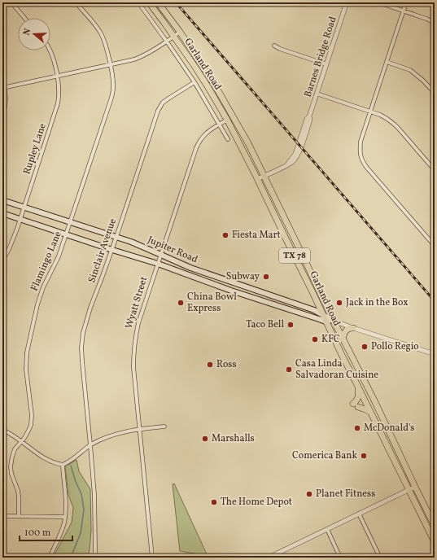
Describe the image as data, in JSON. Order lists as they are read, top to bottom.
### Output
{
  "streets": {
    "main road": ["Garland Road", "Jupiter Road", "TX 78"],
    "street": [
      "Barnes Bridge Road",
      "Rupley Lane",
      "Sinclair Avenue",
      "Flamingo Lane",
      "Wyatt Street"
    ]
  },
  "crossings": [
    ["Barnes Bridge Road", "Garland Road"],
    ["Garland Road", "Jupiter Road"],
    ["Garland Road", "Wyatt Street"],
    ["Rupley Lane", "Jupiter Road"],
    ["Jupiter Road", "Sinclair Avenue"],
    ["Jupiter Road", "Flamingo Lane"],
    ["Jupiter Road", "Wyatt Street"]
  ],
  "places": [
    "Fiesta Mart",
    "Subway",
    "China Bowl Express",
    "Jack in the Box",
    "Taco Bell",
    "KFC",
    "Pollo Regio",
    "Ross",
    "Casa Linda Salvadoran Cuisine",
    "McDonald's",
    "Marshalls",
    "Comerica Bank",
    "Planet Fitness",
    "The Home Depot"
  ],
  "scale_bar": "100 m",
  "north": "left"
}
